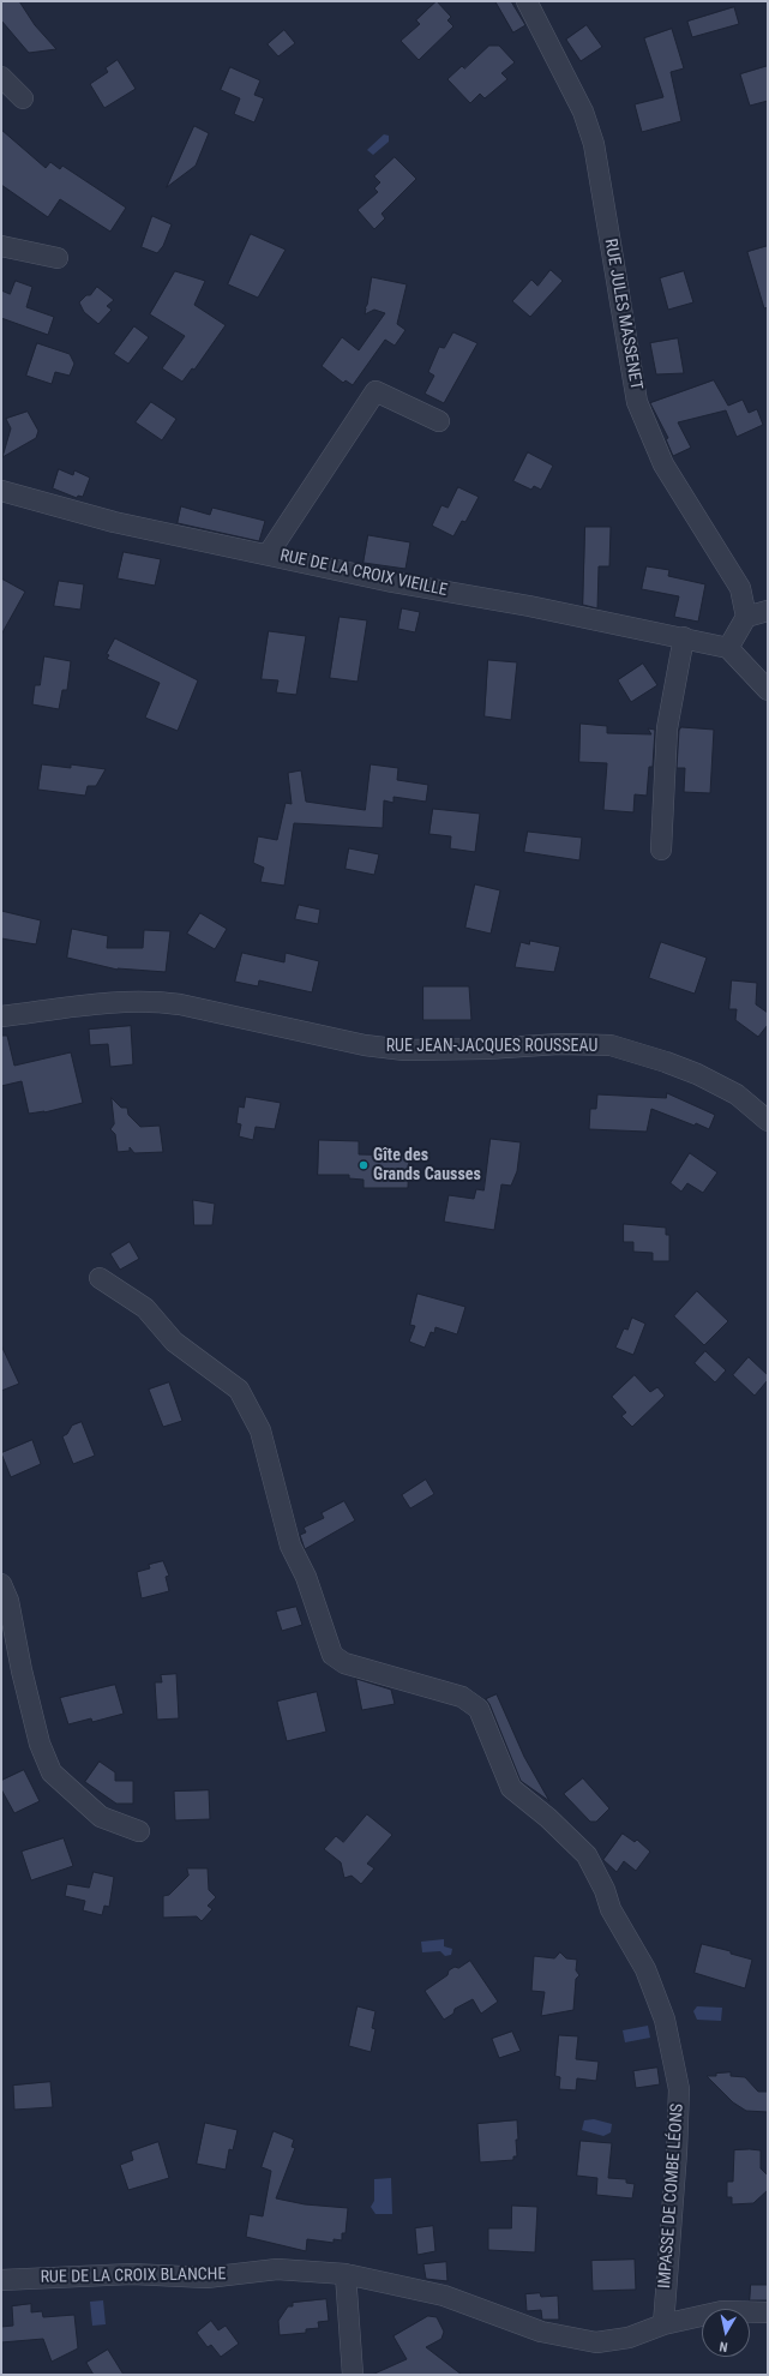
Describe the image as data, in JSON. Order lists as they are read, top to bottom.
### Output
{
  "streets": {
    "street": [
      "RUE JULES MASSENET",
      "RUE DE LA CROIX VIEILLE",
      "RUE JEAN-JACQUES ROUSSEAU",
      "IMPASSE DE COMBE LÉONS",
      "RUE DE LA CROIX BLANCHE"
    ]
  },
  "crossings": [
    ["IMPASSE DE COMBE LÉONS", "RUE DE LA CROIX BLANCHE"]
  ],
  "places": ["Gîte des Grands Causses"],
  "north": "bottom"
}
